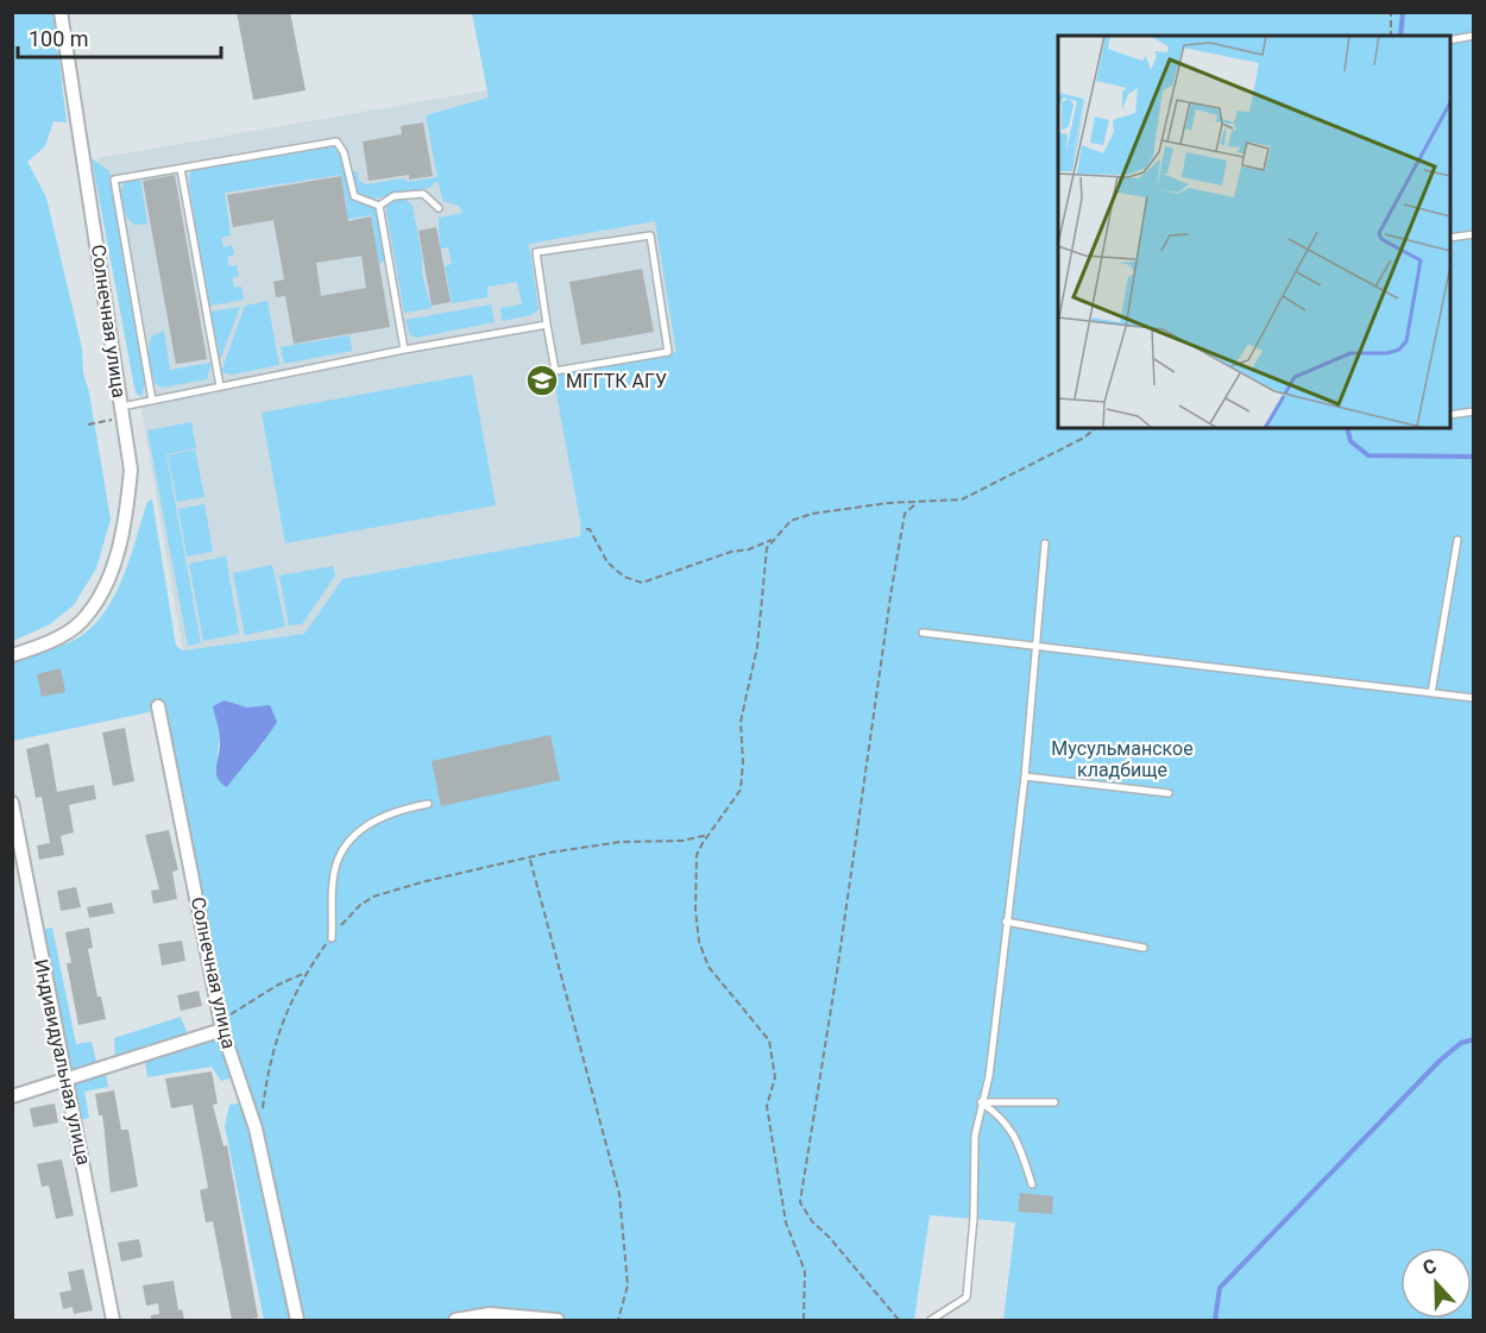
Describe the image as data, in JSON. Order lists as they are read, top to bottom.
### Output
{
  "streets": {
    "street": ["Солнечная улица", "Индивидуальная улица"]
  },
  "parks": ["Мусульманское кладбище"],
  "places": {
    "school or university": ["МГГТК АГУ"]
  },
  "scale_bar": "100 m",
  "north": "top"
}
